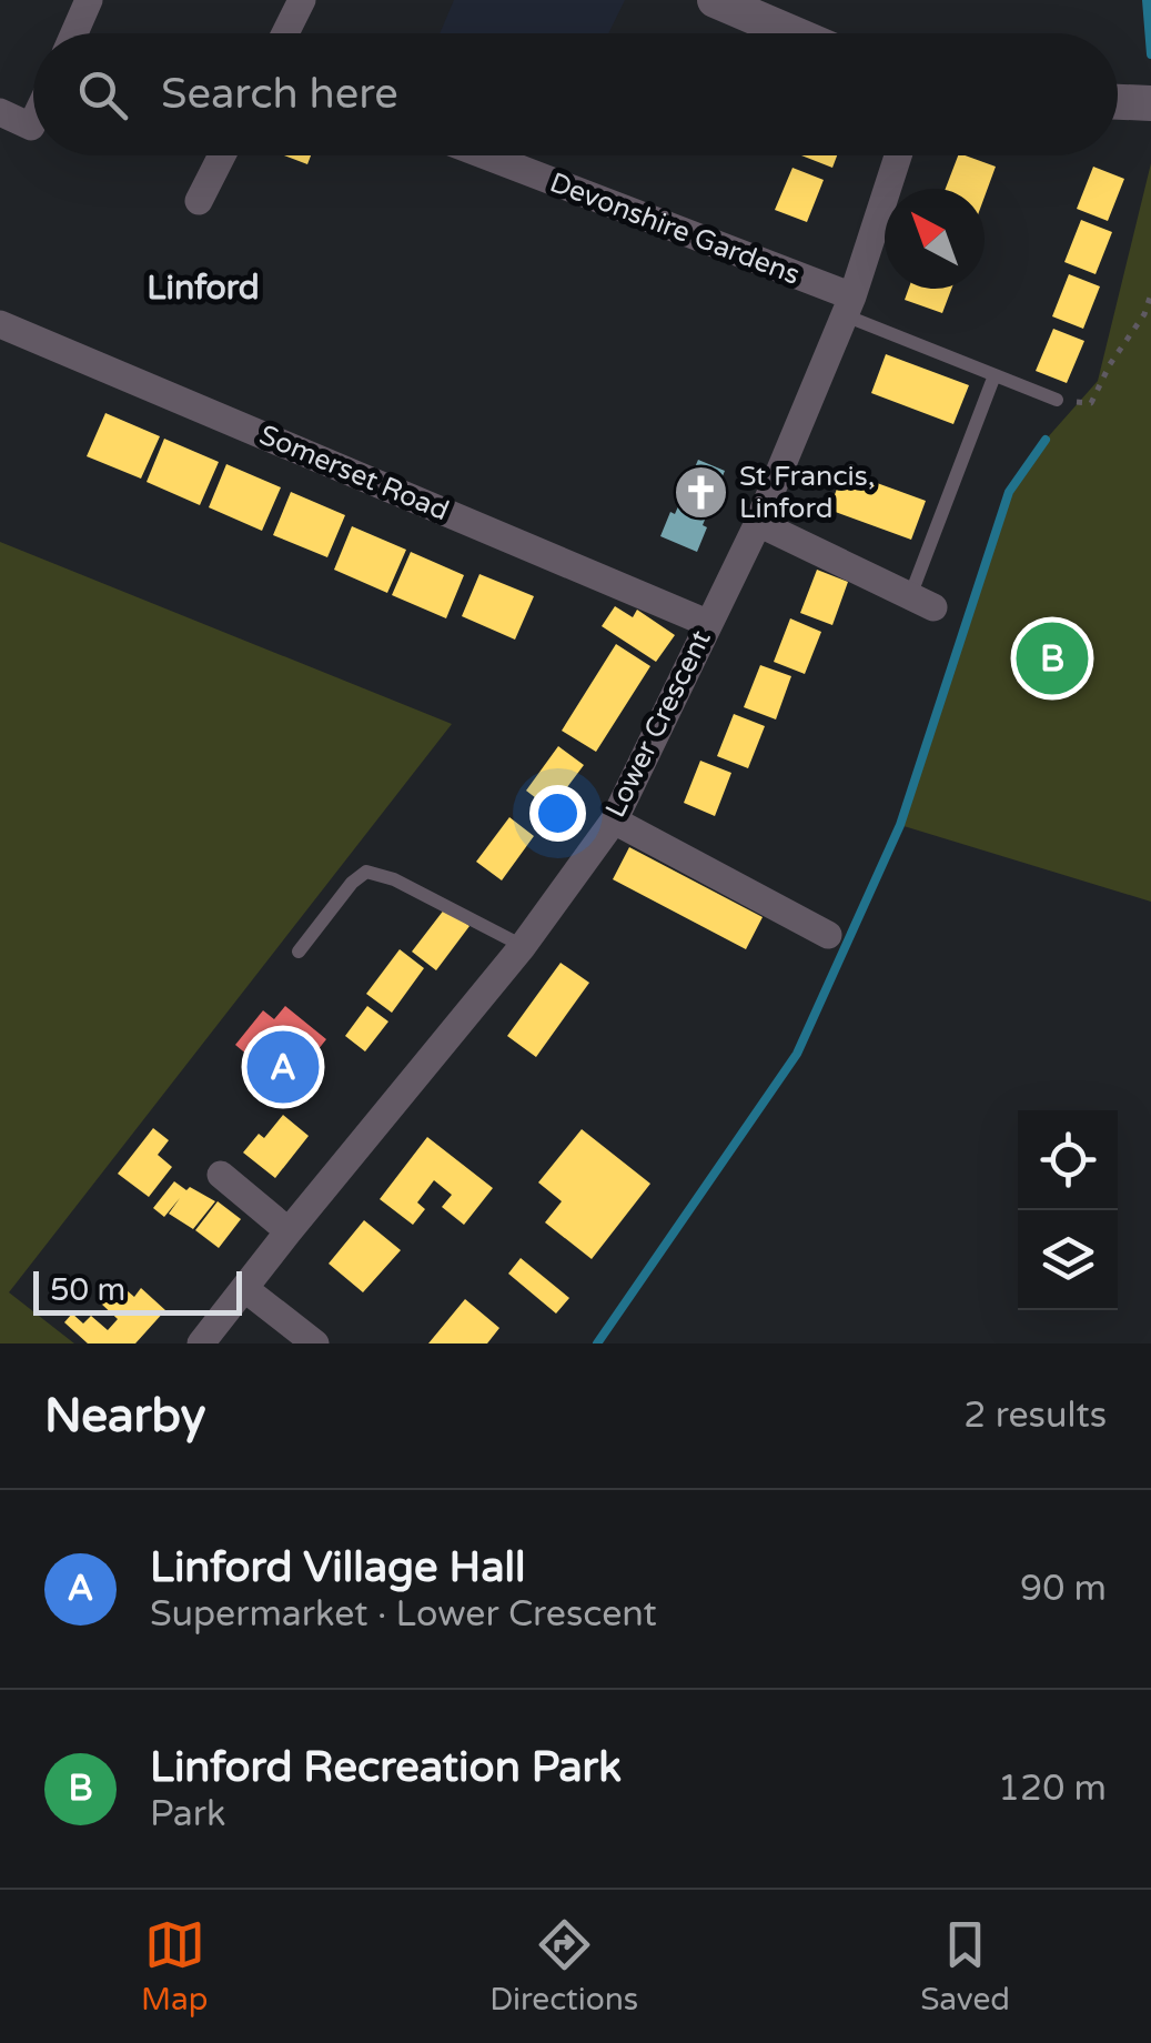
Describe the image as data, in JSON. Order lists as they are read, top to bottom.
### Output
{
  "streets": {
    "street": ["Devonshire Gardens", "Somerset Road", "Lower Crescent"]
  },
  "crossings": [
    ["Devonshire Gardens", "Lower Crescent"],
    ["Somerset Road", "Lower Crescent"]
  ],
  "districts": ["Linford"],
  "places": {
    "church": ["St Francis, Linford"]
  },
  "scale_bar": "50 m",
  "north": "top left",
  "page": {
    "search": "Search here",
    "pins": ["B", "A"],
    "scale": "50 m",
    "heading": ["Nearby", "2 results"],
    "list": [
      {
        "mark": "A",
        "name": "Linford Village Hall",
        "note": "Supermarket · Lower Crescent",
        "value": "90 m"
      },
      {
        "mark": "B",
        "name": "Linford Recreation Park",
        "note": "Park",
        "value": "120 m"
      }
    ],
    "nav": ["Map", "Directions", "Saved"]
  }
}
